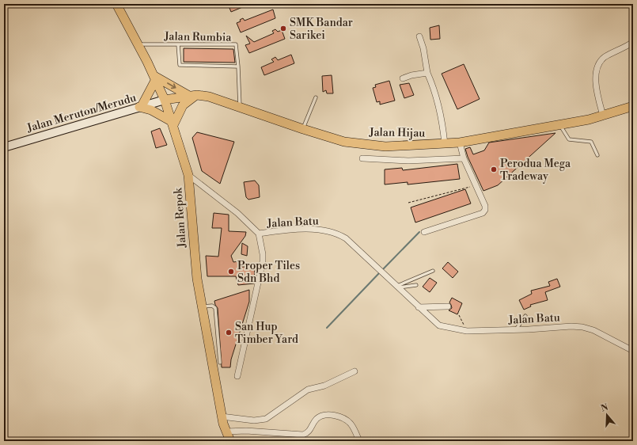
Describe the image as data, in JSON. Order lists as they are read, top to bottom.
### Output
{
  "streets": {
    "main road": ["Jalan Meruton/Merudu", "Jalan Hijau", "Jalan Repok"],
    "street": ["Jalan Batu"],
    "lane": ["Jalan Rumbia"]
  },
  "crossings": [
    ["Jalan Rumbia", "Jalan Repok"],
    ["Jalan Meruton/Merudu", "Jalan Hijau"],
    ["Jalan Meruton/Merudu", "Jalan Repok"],
    ["Jalan Hijau", "Jalan Repok"],
    ["Jalan Repok", "Jalan Batu"]
  ],
  "places": [
    "SMK Bandar Sarikei",
    "Perodua Mega Tradeway",
    "Proper Tiles Sdn Bhd",
    "San Hup Timber Yard"
  ],
  "north": "top"
}
